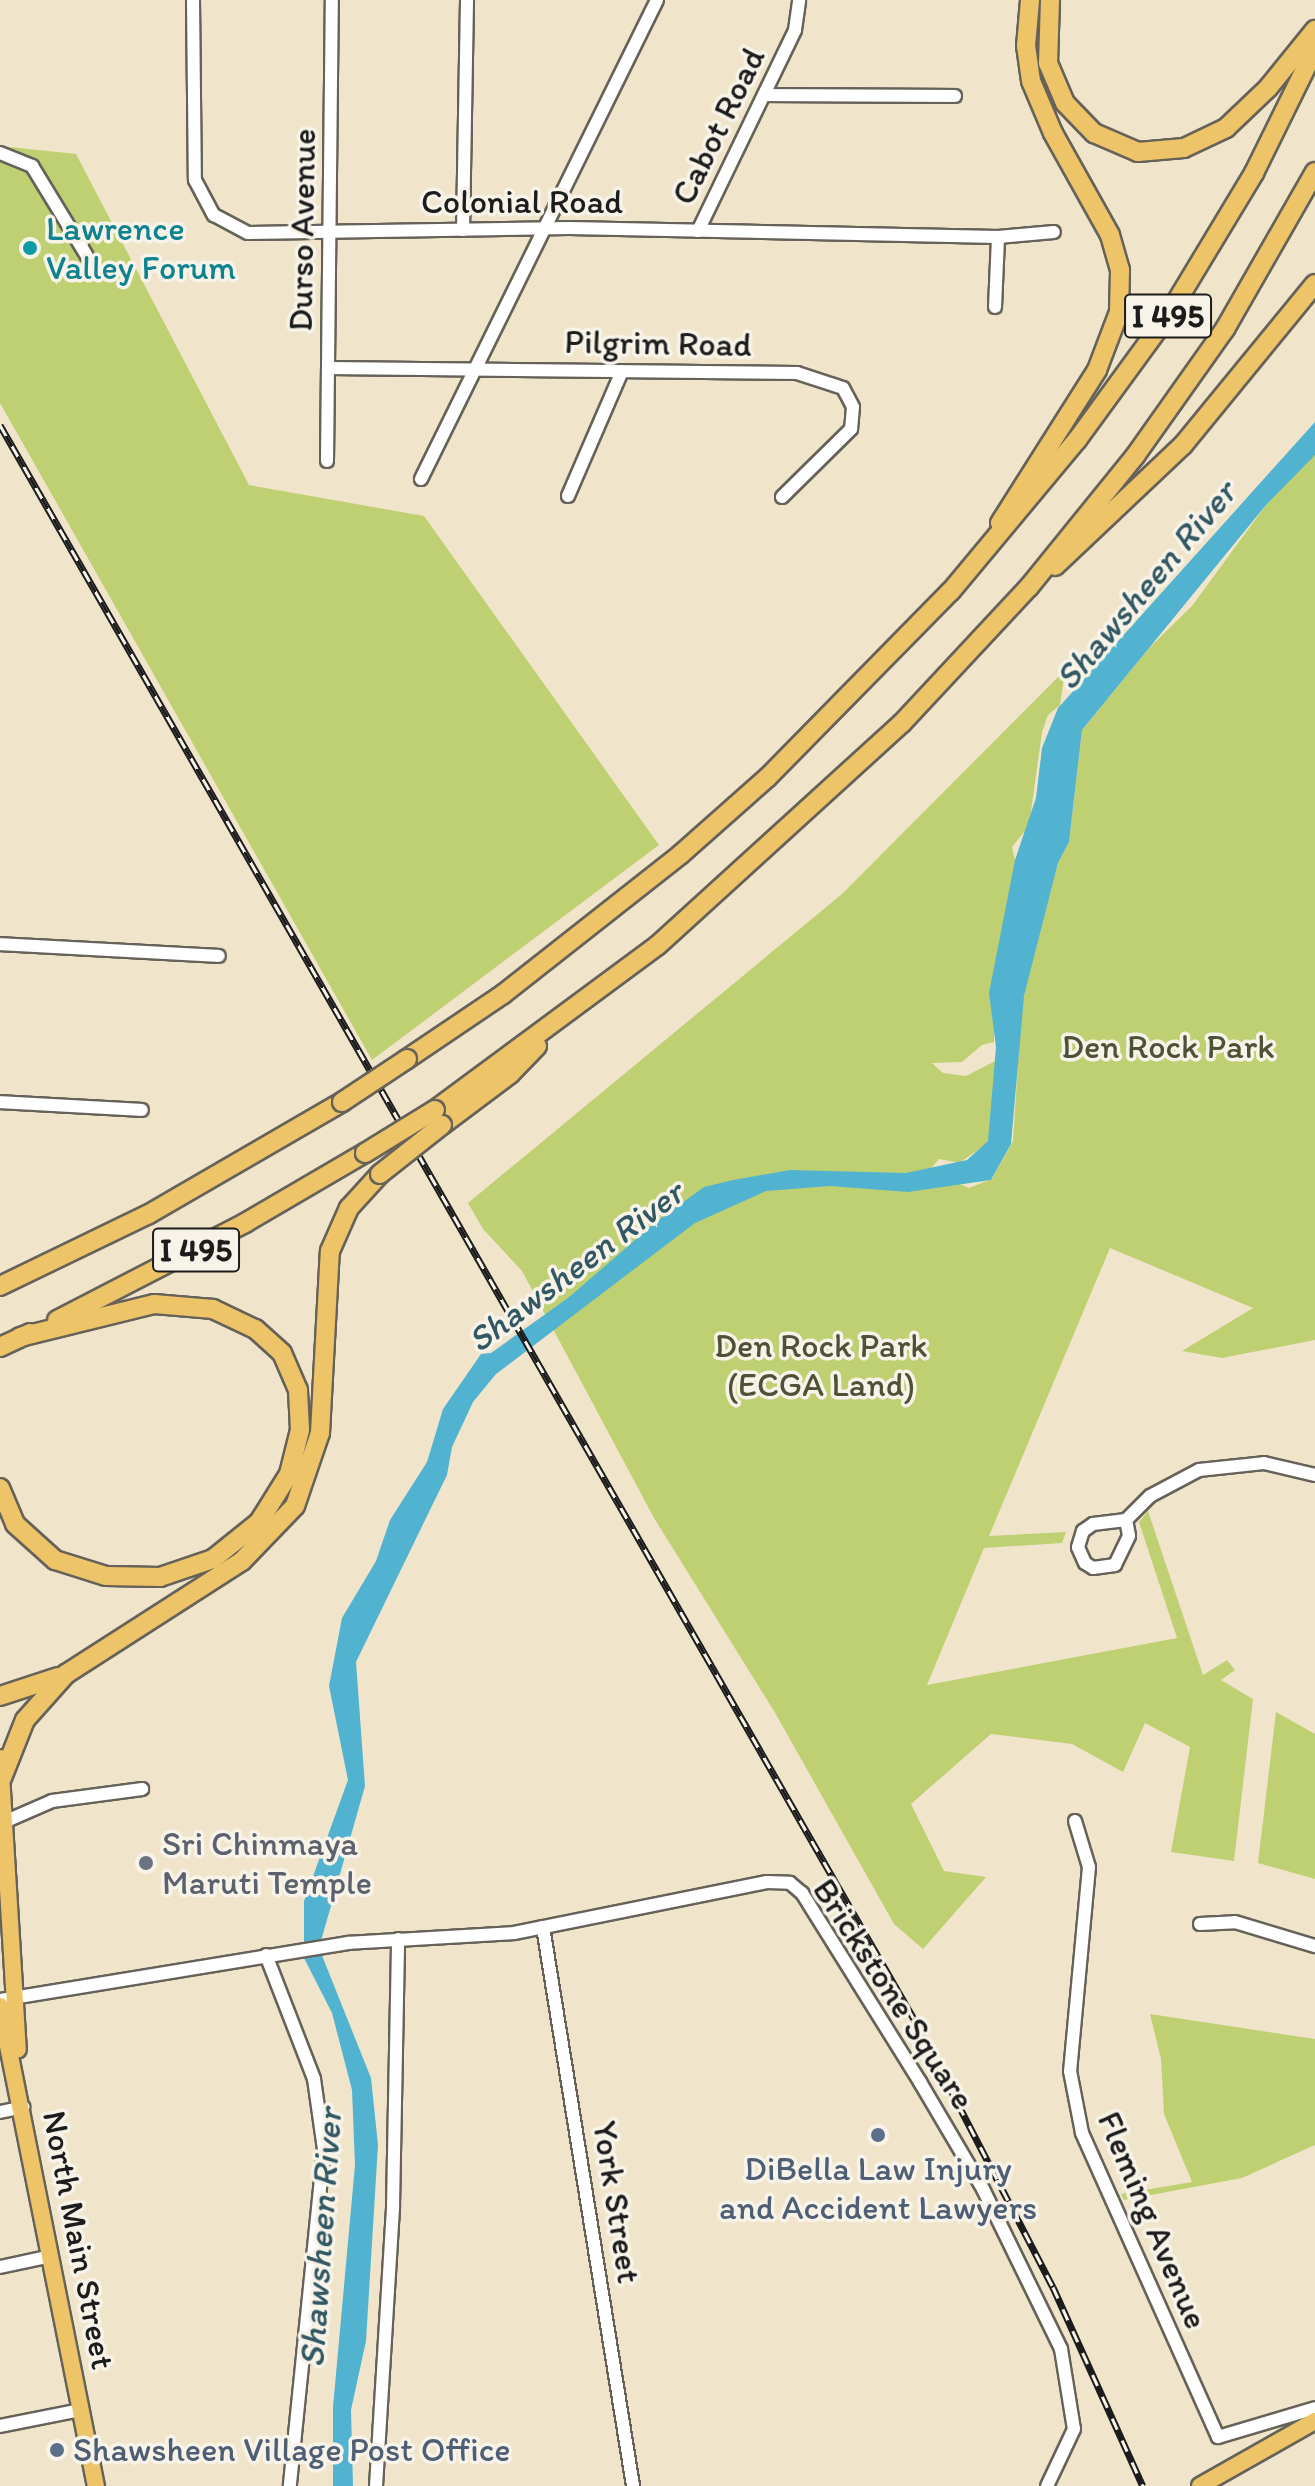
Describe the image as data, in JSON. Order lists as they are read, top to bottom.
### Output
{
  "streets": {
    "highway": ["I 495"],
    "main road": ["North Main Street"],
    "street": [
      "Cabot Road",
      "Colonial Road",
      "Durso Avenue",
      "Pilgrim Road",
      "Brickstone Square",
      "York Street",
      "Fleming Avenue"
    ]
  },
  "crossings": [
    ["Cabot Road", "Colonial Road"],
    ["Colonial Road", "Durso Avenue"],
    ["Durso Avenue", "Pilgrim Road"],
    ["Brickstone Square", "York Street"],
    ["Brickstone Square", "North Main Street"]
  ],
  "water": ["Shawsheen River"],
  "parks": ["Den Rock Park", "Den Rock Park (ECGA Land)"],
  "places": [
    "Lawrence Valley Forum",
    "Sri Chinmaya Maruti Temple",
    "DiBella Law Injury and Accident Lawyers",
    "Shawsheen Village Post Office"
  ]
}
